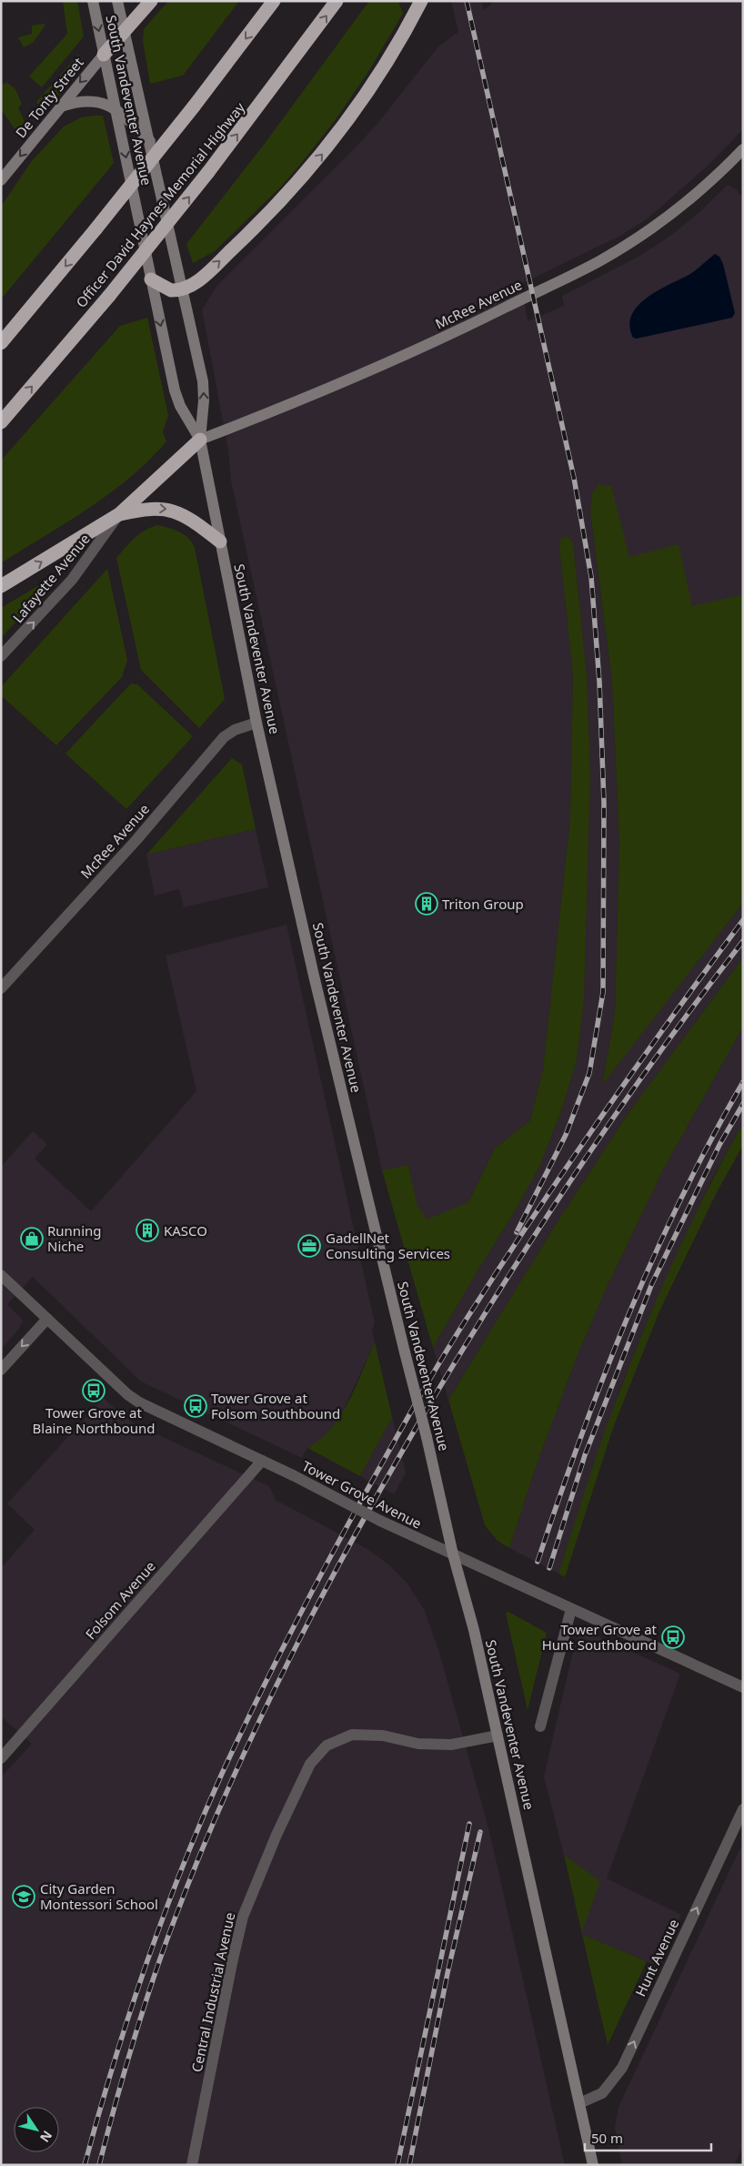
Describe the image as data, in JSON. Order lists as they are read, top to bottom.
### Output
{
  "streets": {
    "highway": ["Officer David Haynes Memorial Highway"],
    "main road": ["De Tonty Street", "South Vandeventer Avenue", "McRee Avenue"],
    "street": [
      "Lafayette Avenue",
      "Tower Grove Avenue",
      "Folsom Avenue",
      "Hunt Avenue",
      "Central Industrial Avenue"
    ]
  },
  "crossings": [
    ["De Tonty Street", "South Vandeventer Avenue"],
    ["South Vandeventer Avenue", "McRee Avenue"],
    ["South Vandeventer Avenue", "Tower Grove Avenue"],
    ["South Vandeventer Avenue", "Hunt Avenue"],
    ["South Vandeventer Avenue", "Central Industrial Avenue"],
    ["Tower Grove Avenue", "Folsom Avenue"]
  ],
  "one_way": ["De Tonty Street", "Lafayette Avenue", "Hunt Avenue"],
  "places": {
    "building": ["Triton Group", "KASCO"],
    "shop": ["Running Niche"],
    "office": ["GadellNet Consulting Services"],
    "bus stop": ["Tower Grove at Blaine Northbound", "Tower Grove at Folsom Southbound", "Tower Grove at Hunt Southbound"],
    "school or university": ["City Garden Montessori School"]
  },
  "scale_bar": "50 m",
  "north": "bottom right"
}
